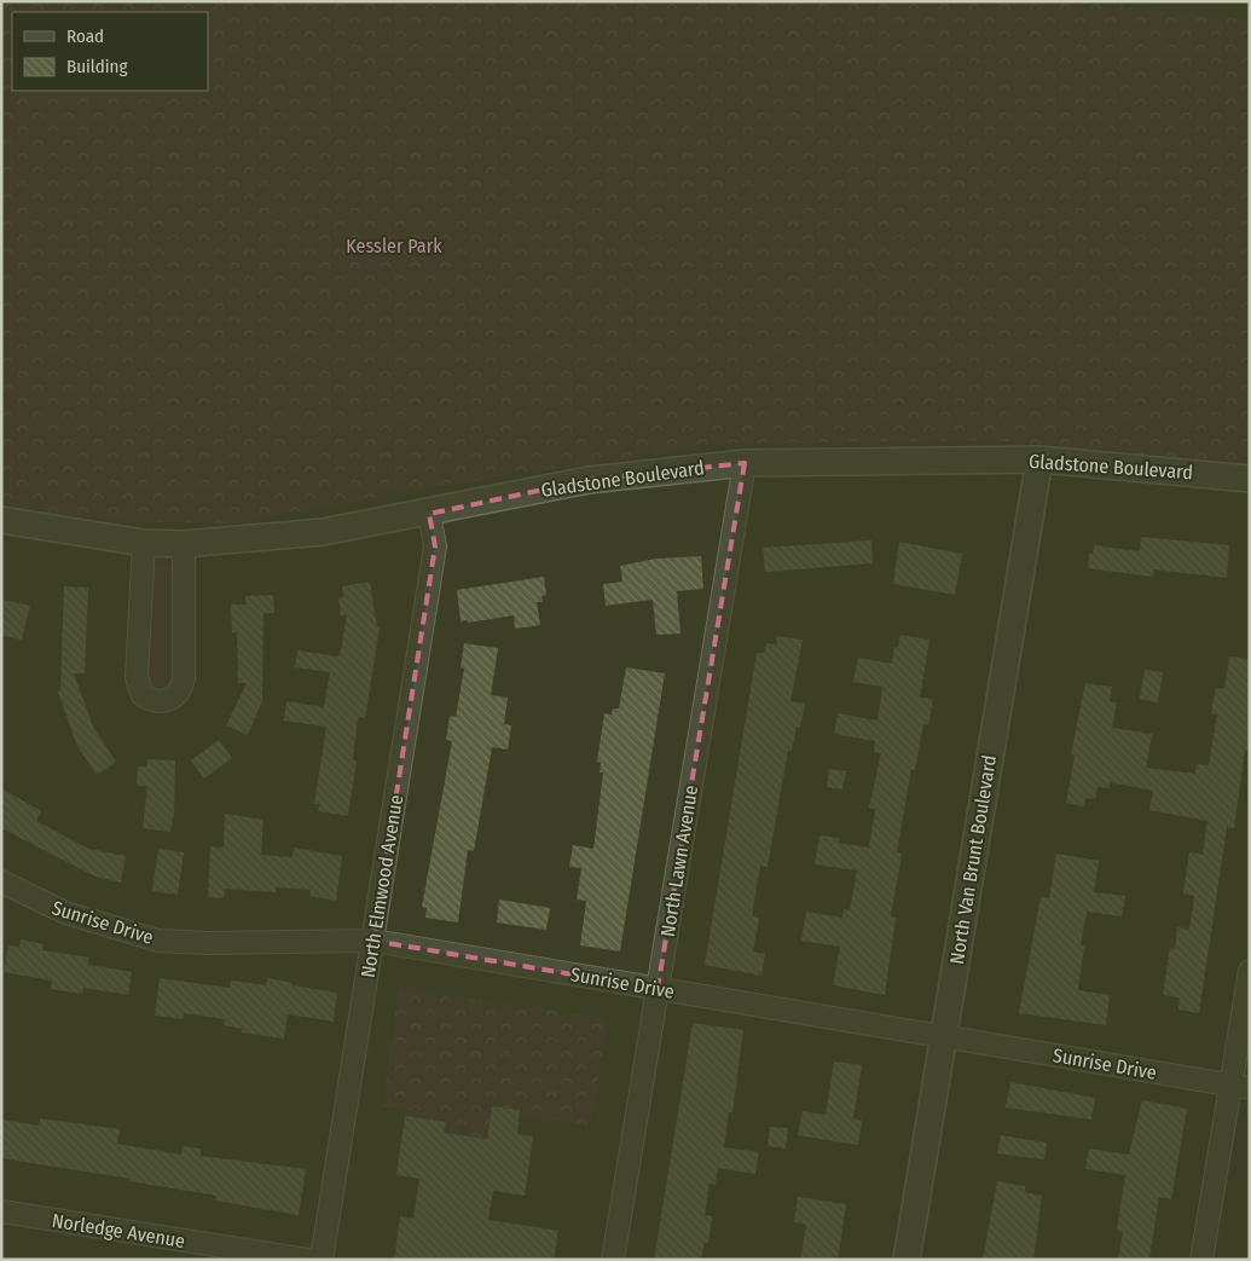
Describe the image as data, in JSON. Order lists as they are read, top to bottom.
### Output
{
  "streets": {
    "street": [
      "Gladstone Boulevard",
      "North Van Brunt Boulevard",
      "North Lawn Avenue",
      "North Elmwood Avenue",
      "Sunrise Drive",
      "Norledge Avenue"
    ]
  },
  "crossings": [
    ["Gladstone Boulevard", "North Van Brunt Boulevard"],
    ["Gladstone Boulevard", "North Lawn Avenue"],
    ["Gladstone Boulevard", "North Elmwood Avenue"],
    ["North Van Brunt Boulevard", "Sunrise Drive"],
    ["North Lawn Avenue", "Sunrise Drive"],
    ["North Elmwood Avenue", "Sunrise Drive"]
  ],
  "parks": ["Kessler Park"],
  "legend": ["Road", "Building"]
}
